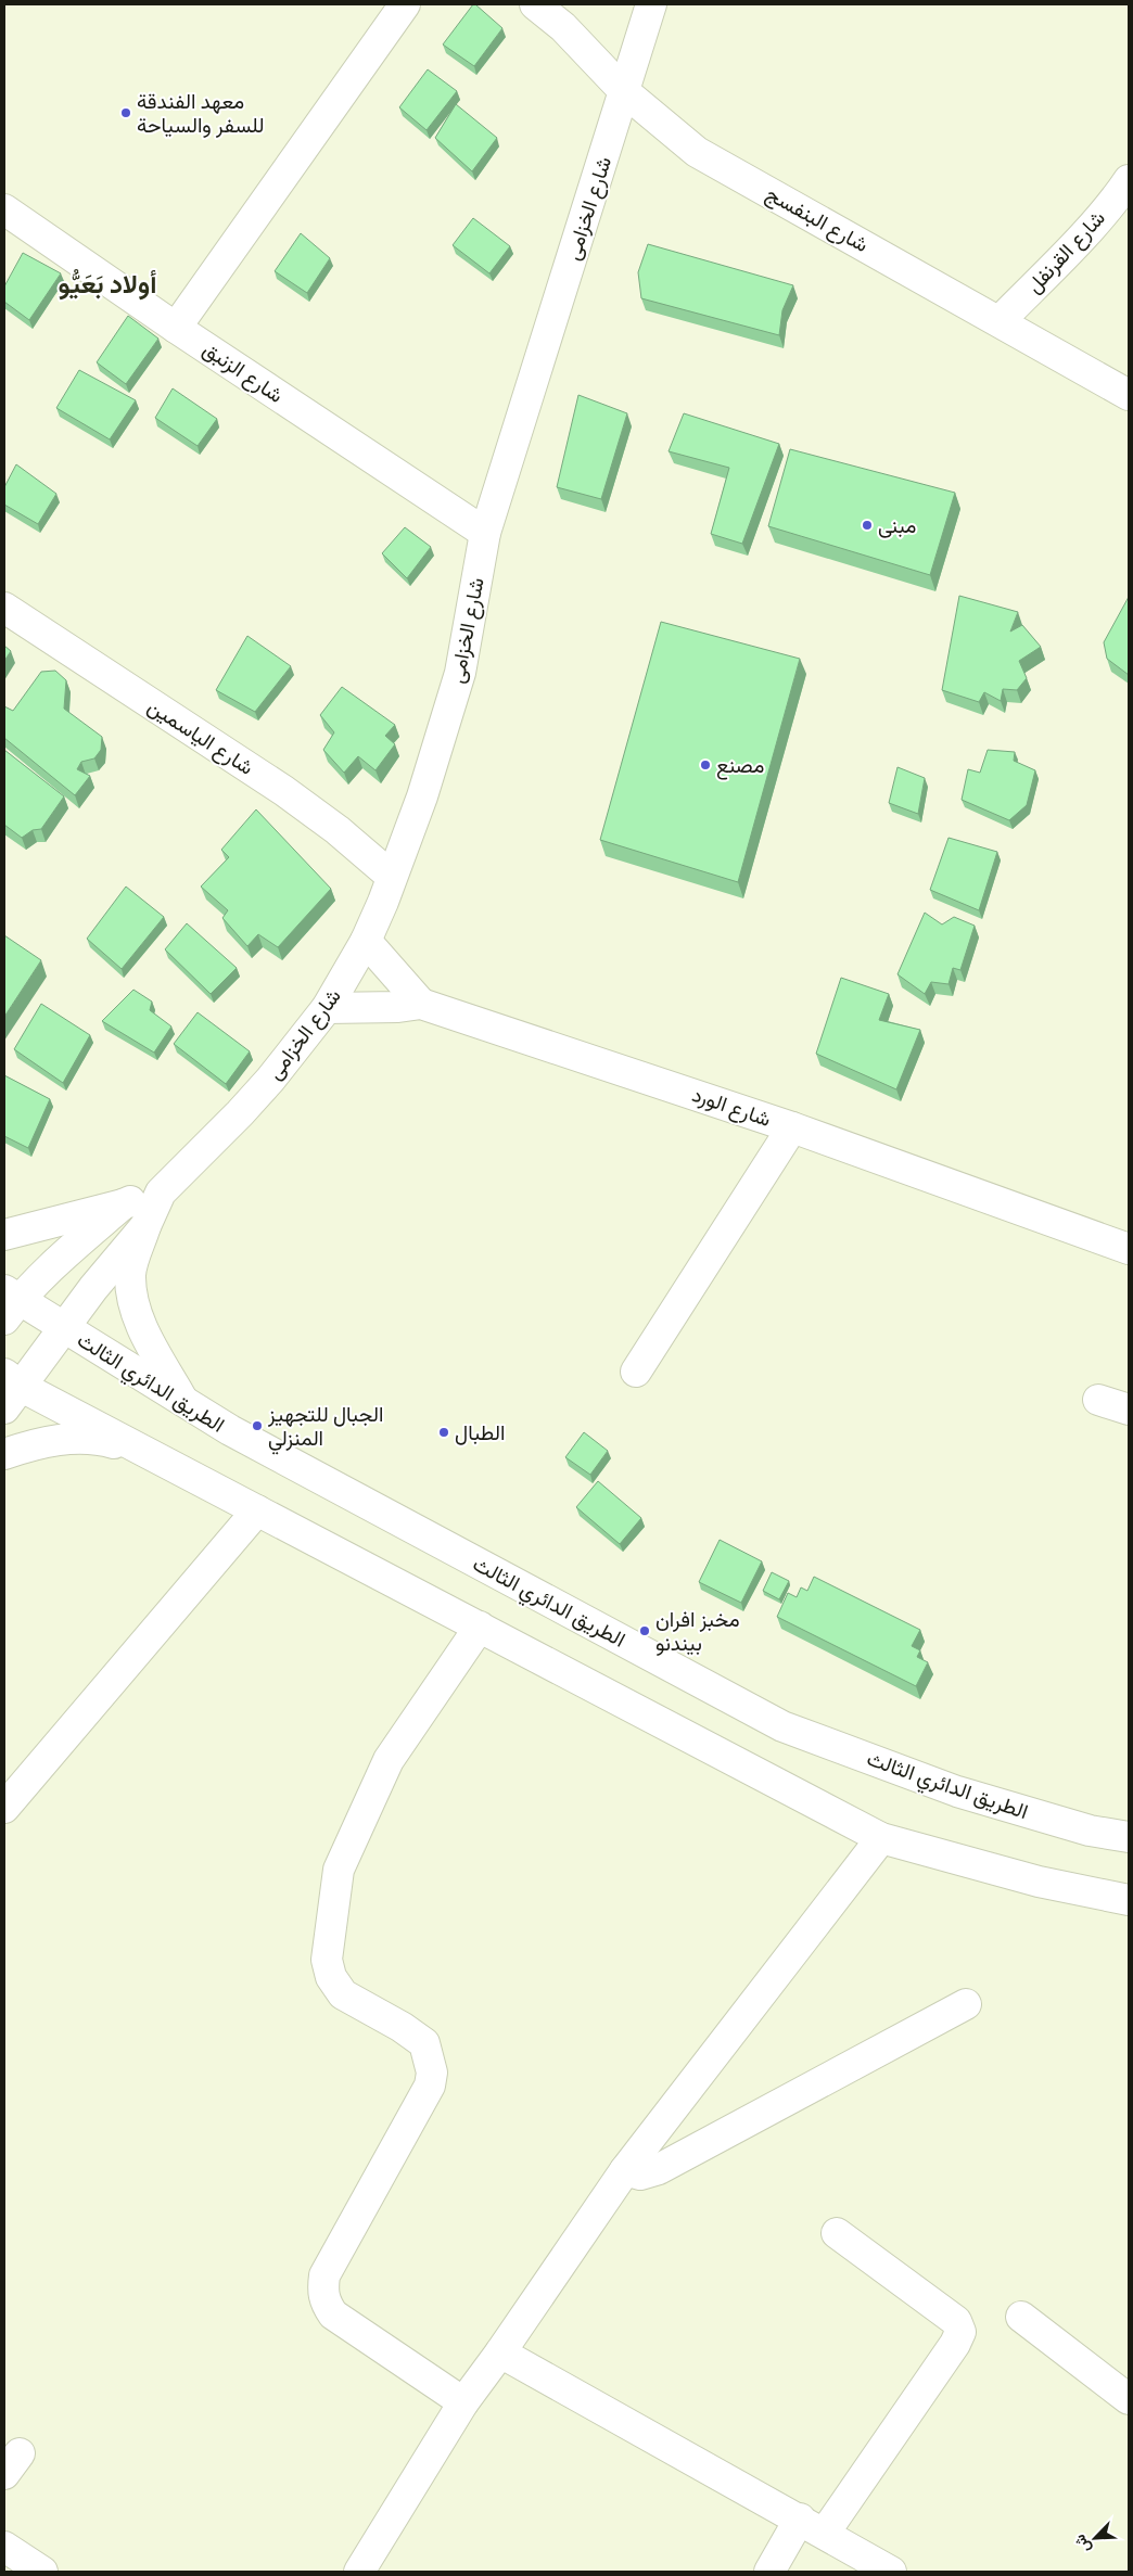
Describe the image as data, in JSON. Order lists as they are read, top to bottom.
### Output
{
  "streets": {
    "street": [
      "شارع الخزامى",
      "شارع البنفسج",
      "شارع القرنفل",
      "شارع الزنبق",
      "شارع الياسمين",
      "شارع الورد",
      "الطريق الدائري الثالث"
    ]
  },
  "crossings": [
    ["شارع الخزامى", "شارع البنفسج"],
    ["شارع الخزامى", "شارع الزنبق"],
    ["شارع الخزامى", "شارع الياسمين"],
    ["شارع الخزامى", "شارع الورد"],
    ["شارع البنفسج", "شارع القرنفل"]
  ],
  "districts": ["أولاد بَعَيُّو"],
  "places": [
    "معهد الفندقة للسفر والسياحة",
    "مبنى",
    "مصنع",
    "الجبال للتجهيز المنزلي",
    "الطبال",
    "مخبز افران بيندنو"
  ],
  "north": "bottom left"
}
